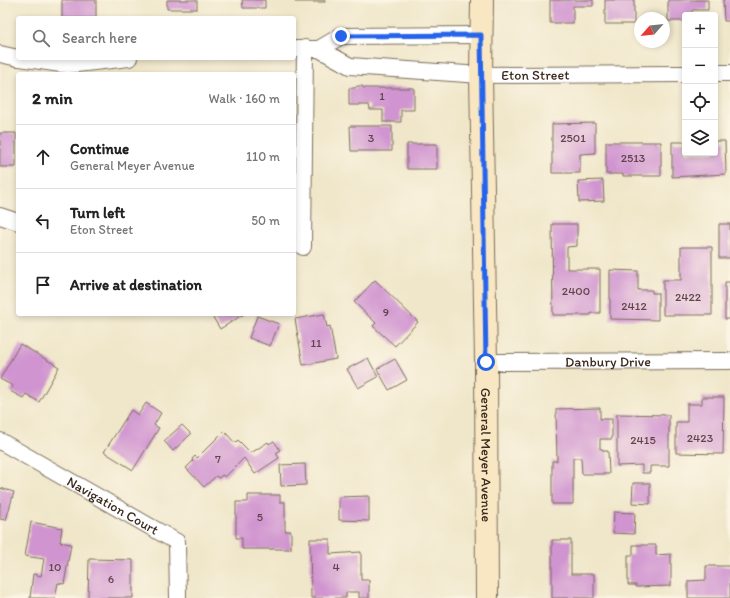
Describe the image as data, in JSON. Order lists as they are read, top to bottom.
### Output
{
  "streets": {
    "main road": ["General Meyer Avenue"],
    "street": ["Eton Street", "Danbury Drive", "Navigation Court"]
  },
  "crossings": [
    ["Eton Street", "General Meyer Avenue"],
    ["Danbury Drive", "General Meyer Avenue"]
  ],
  "house_numbers": [
    "1",
    "3",
    "2501",
    "2513",
    "2400",
    "2422",
    "2412",
    "9",
    "11",
    "2423",
    "2415",
    "7",
    "5",
    "10",
    "4",
    "6"
  ],
  "north": "bottom left",
  "page": {
    "map_buttons": ["+", "−"],
    "search": "Search here",
    "heading": ["2 min", "Walk · 160 m"],
    "list": [
      ["Continue", "General Meyer Avenue", "110 m"],
      ["Turn left", "Eton Street", "50 m"],
      "Arrive at destination"
    ]
  }
}
